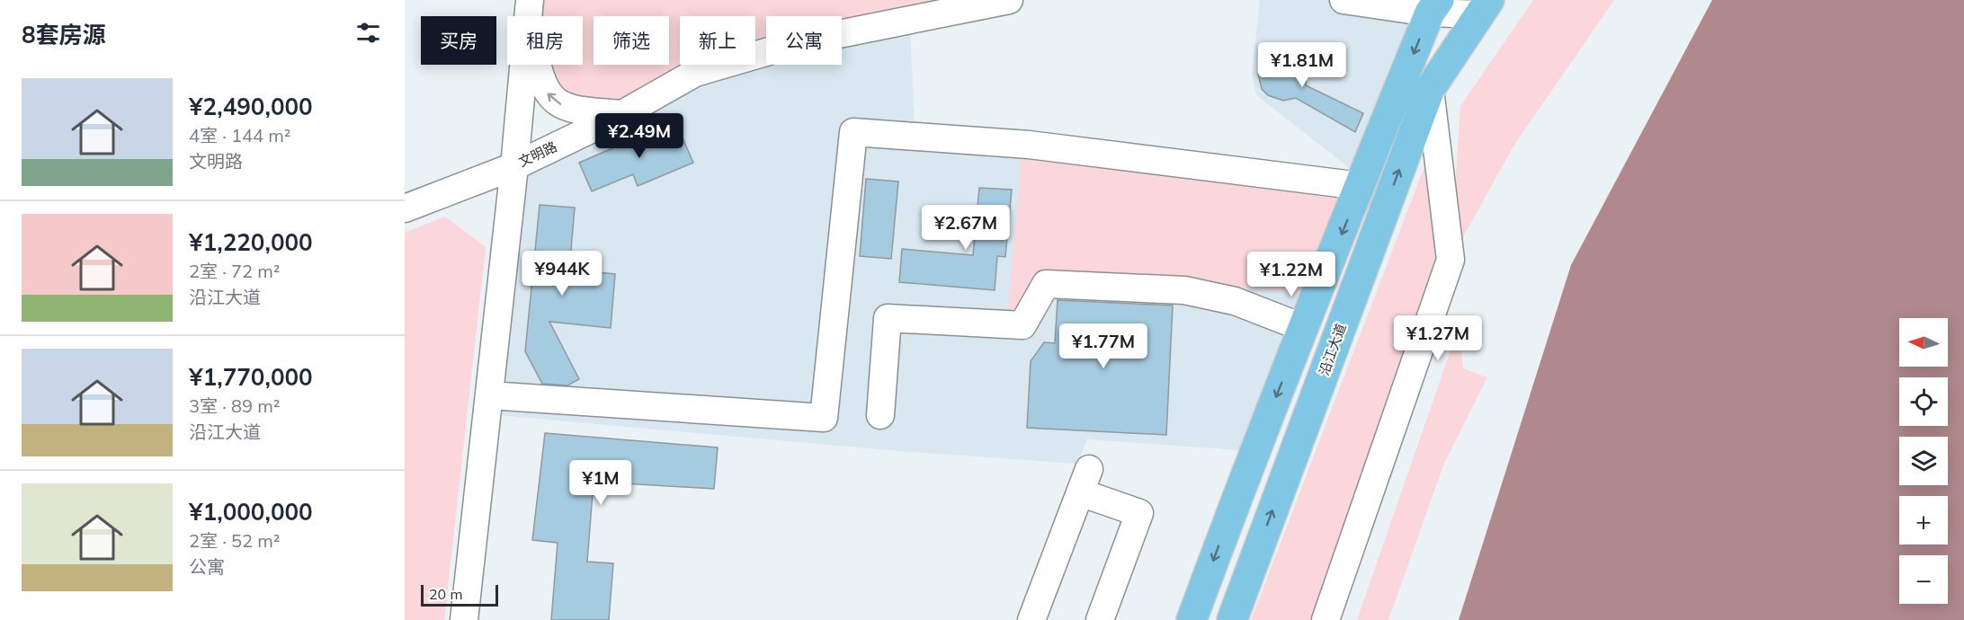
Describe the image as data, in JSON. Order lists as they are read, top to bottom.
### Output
{
  "streets": {
    "main road": ["沿江大道"],
    "street": ["文明路"]
  },
  "scale_bar": "20 m",
  "north": "left",
  "page": {
    "heading": "8套房源",
    "chip": [
      "买房",
      "租房",
      "筛选",
      "新上",
      "公寓"
    ],
    "price": [
      "¥1.81M",
      "¥2.49M",
      "¥2.67M",
      "¥944K",
      "¥1.22M",
      "¥1.27M",
      "¥1.77M",
      "¥1M"
    ],
    "list": [
      {
        "name": "¥2,490,000",
        "note": "4室 · 144 m² · 文明路"
      },
      {
        "name": "¥1,220,000",
        "note": "2室 · 72 m² · 沿江大道"
      },
      {
        "name": "¥1,770,000",
        "note": "3室 · 89 m² · 沿江大道"
      },
      {
        "name": "¥1,000,000",
        "note": "2室 · 52 m² · 公寓"
      }
    ],
    "map_buttons": ["+", "−"],
    "scale": "20 m"
  }
}
